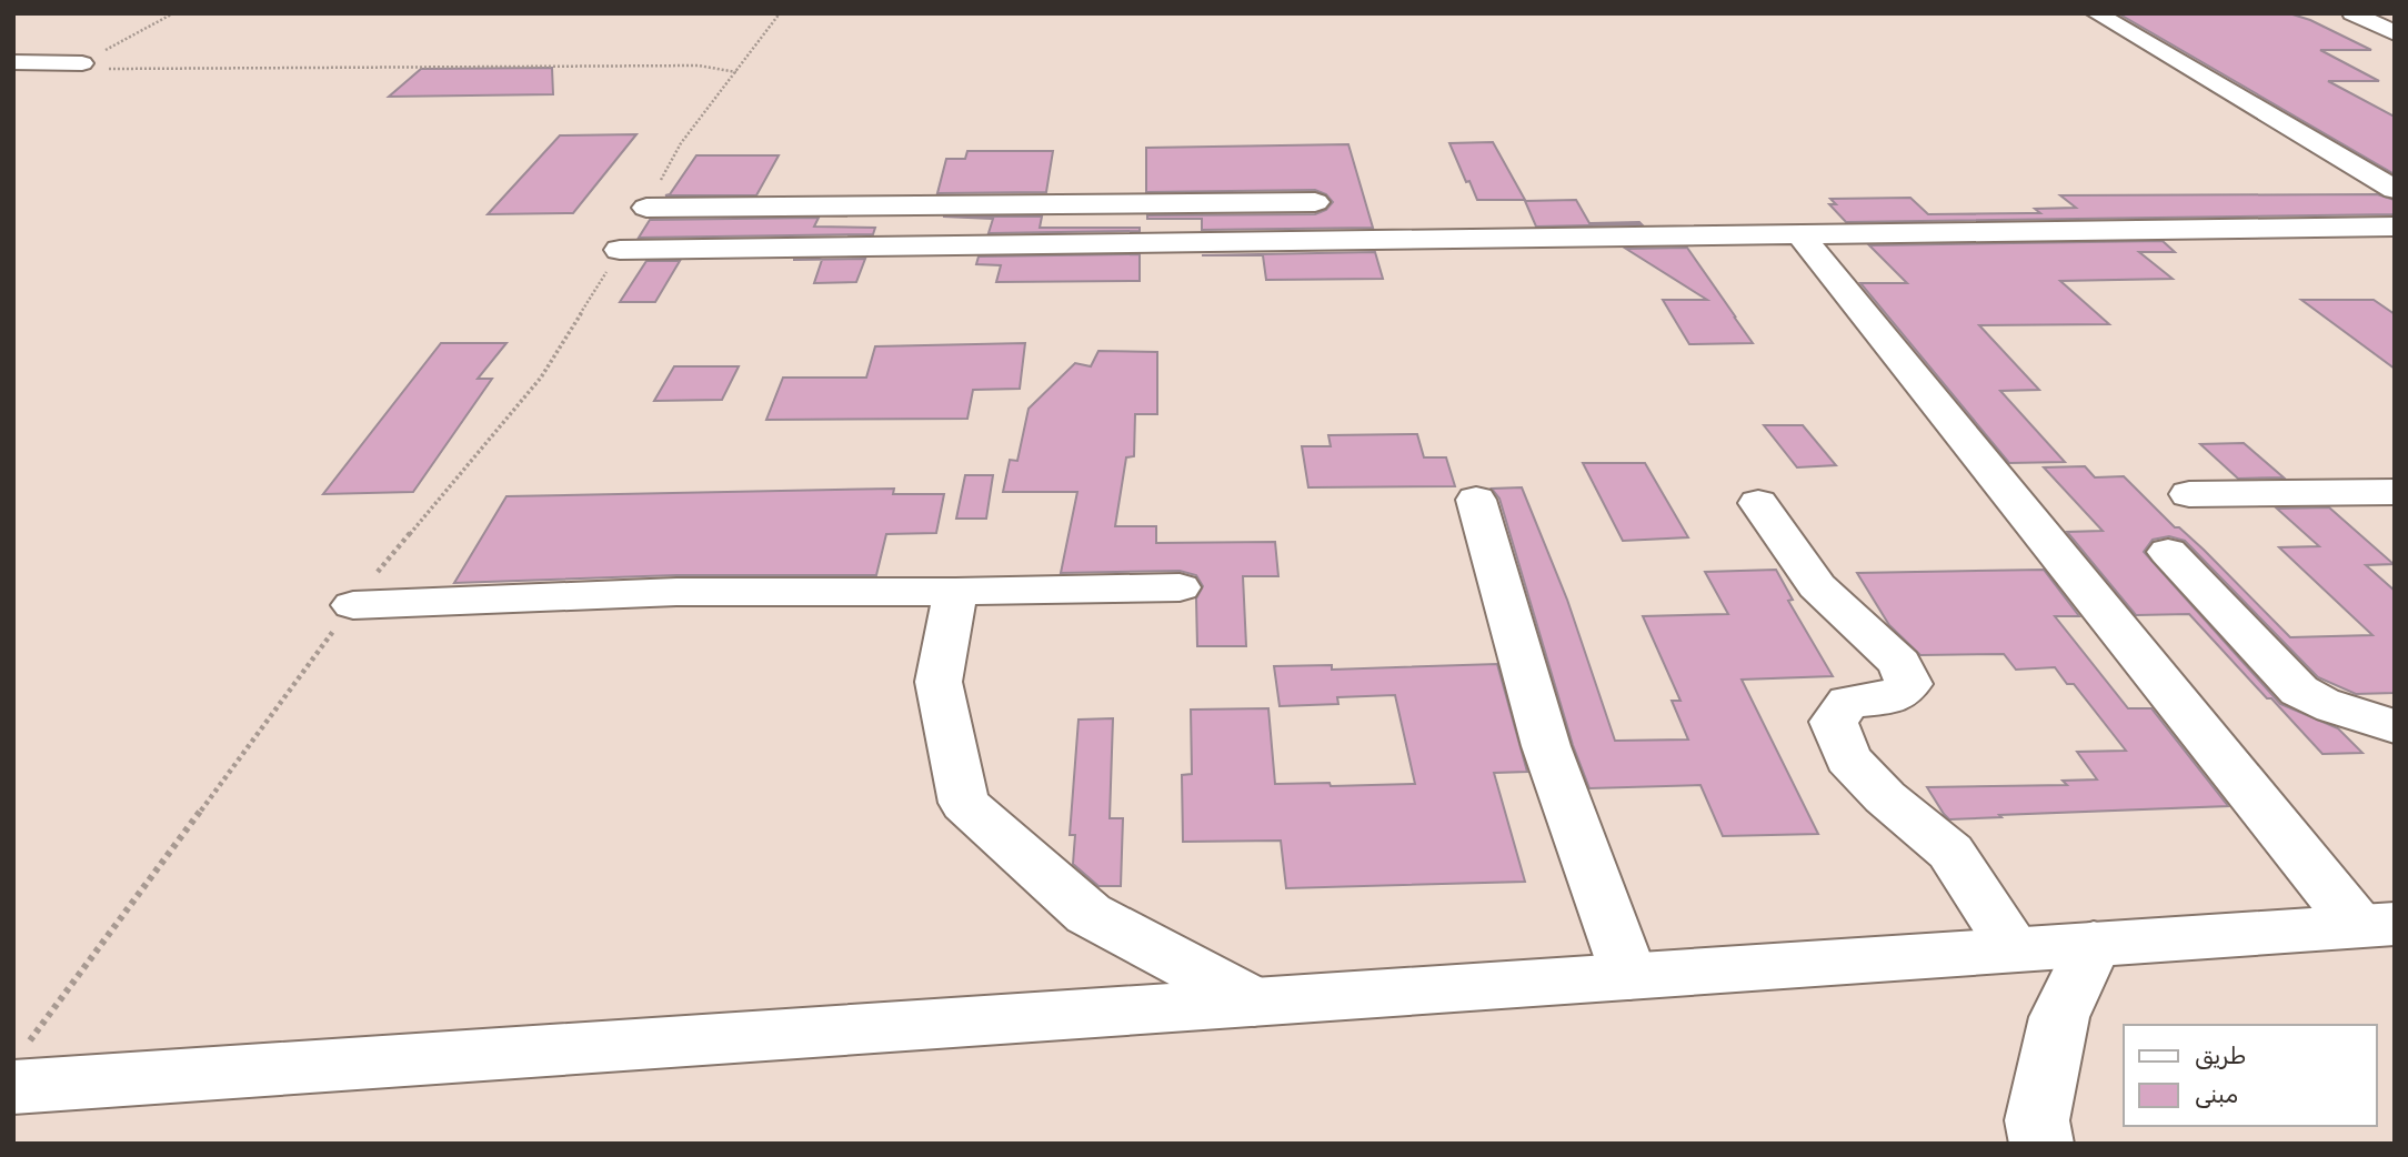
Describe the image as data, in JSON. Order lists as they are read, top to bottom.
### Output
{
  "legend": ["طريق", "مبنى"]
}
